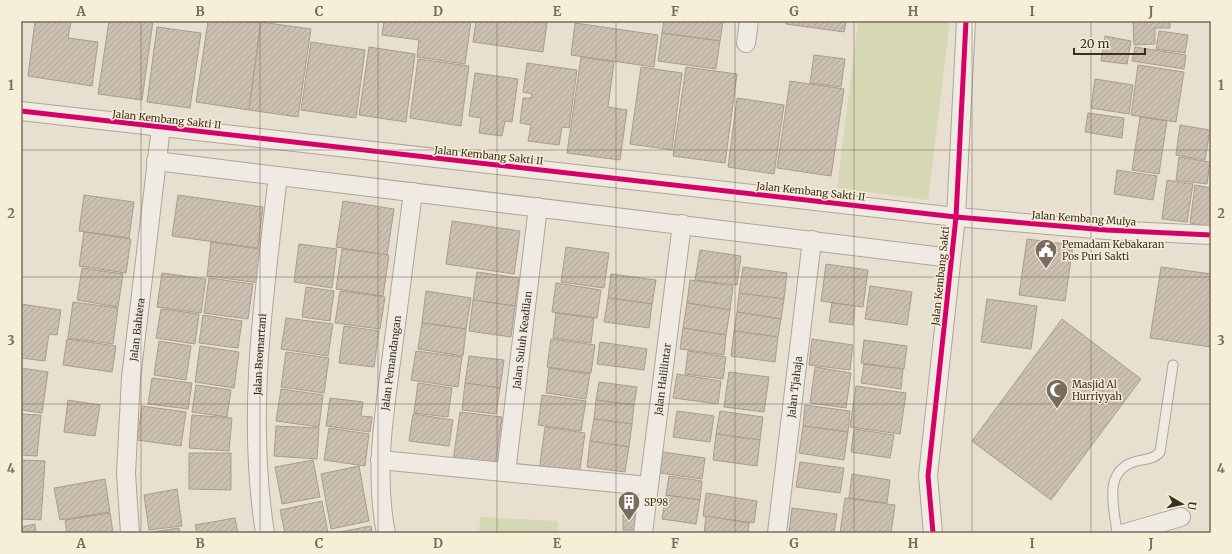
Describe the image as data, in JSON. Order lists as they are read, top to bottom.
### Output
{
  "streets": {
    "street": [
      "Jalan Kembang Sakti II",
      "Jalan Kembang Mulya",
      "Jalan Kembang Sakti",
      "Jalan Bahtera",
      "Jalan Suluh Keadilan",
      "Jalan Bromartani",
      "Jalan Pemandangan",
      "Jalan Halilintar",
      "Jalan Tjahaja"
    ]
  },
  "crossings": [
    ["Jalan Kembang Sakti II", "Jalan Kembang Mulya"],
    ["Jalan Kembang Sakti II", "Jalan Kembang Sakti"],
    ["Jalan Kembang Sakti II", "Jalan Bahtera"],
    ["Jalan Kembang Mulya", "Jalan Kembang Sakti"]
  ],
  "places": {
    "public building": ["Pemadam Kebakaran Pos Puri Sakti"],
    "mosque": ["Masjid Al Hurriyyah"],
    "building": ["SP98"]
  },
  "scale_bar": "20 m",
  "north": "right",
  "grid": {
    "columns": [
      "A",
      "B",
      "C",
      "D",
      "E",
      "F",
      "G",
      "H",
      "I",
      "J"
    ],
    "rows": [
      "1",
      "2",
      "3",
      "4"
    ]
  }
}
